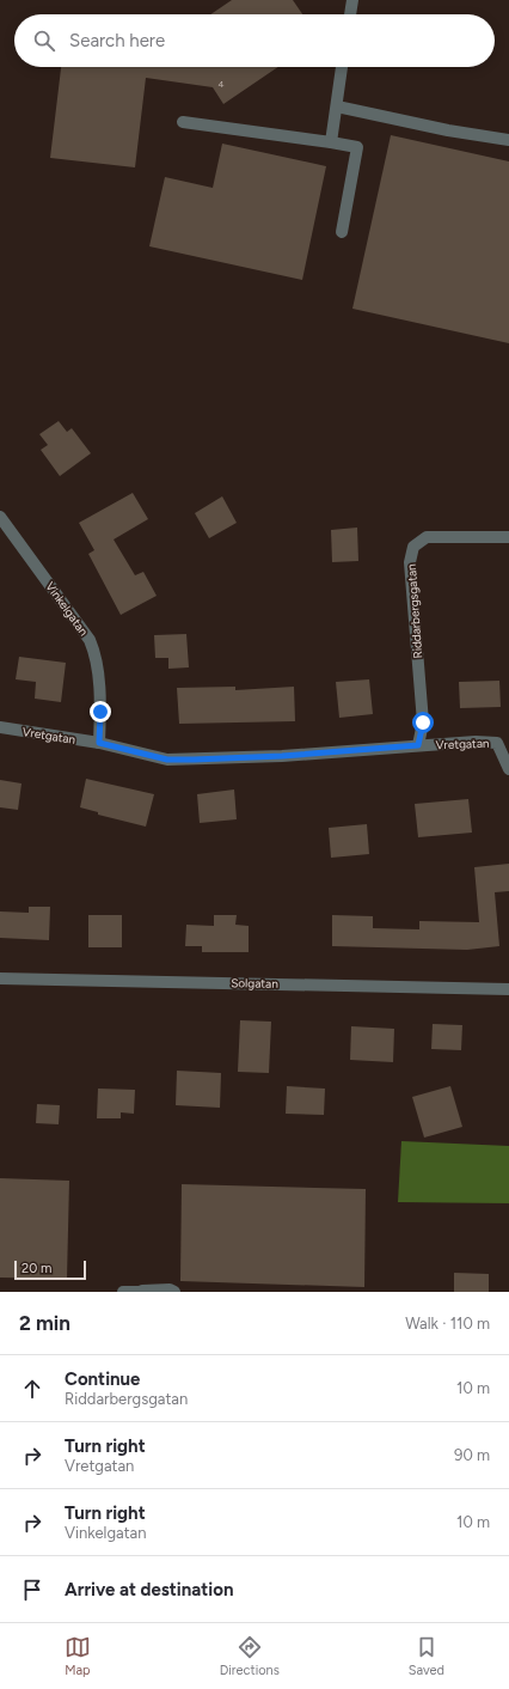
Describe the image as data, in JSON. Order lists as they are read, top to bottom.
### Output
{
  "streets": {
    "street": [
      "Vinkelgatan",
      "Riddarbergsgatan",
      "Vretgatan",
      "Solgatan"
    ]
  },
  "crossings": [
    ["Vinkelgatan", "Vretgatan"],
    ["Riddarbergsgatan", "Vretgatan"]
  ],
  "house_numbers": ["4"],
  "scale_bar": "20 m",
  "page": {
    "search": "Search here",
    "scale": "20 m",
    "heading": ["2 min", "Walk · 110 m"],
    "list": [
      ["Continue", "Riddarbergsgatan", "10 m"],
      ["Turn right", "Vretgatan", "90 m"],
      ["Turn right", "Vinkelgatan", "10 m"],
      "Arrive at destination"
    ],
    "nav": ["Map", "Directions", "Saved"]
  }
}
